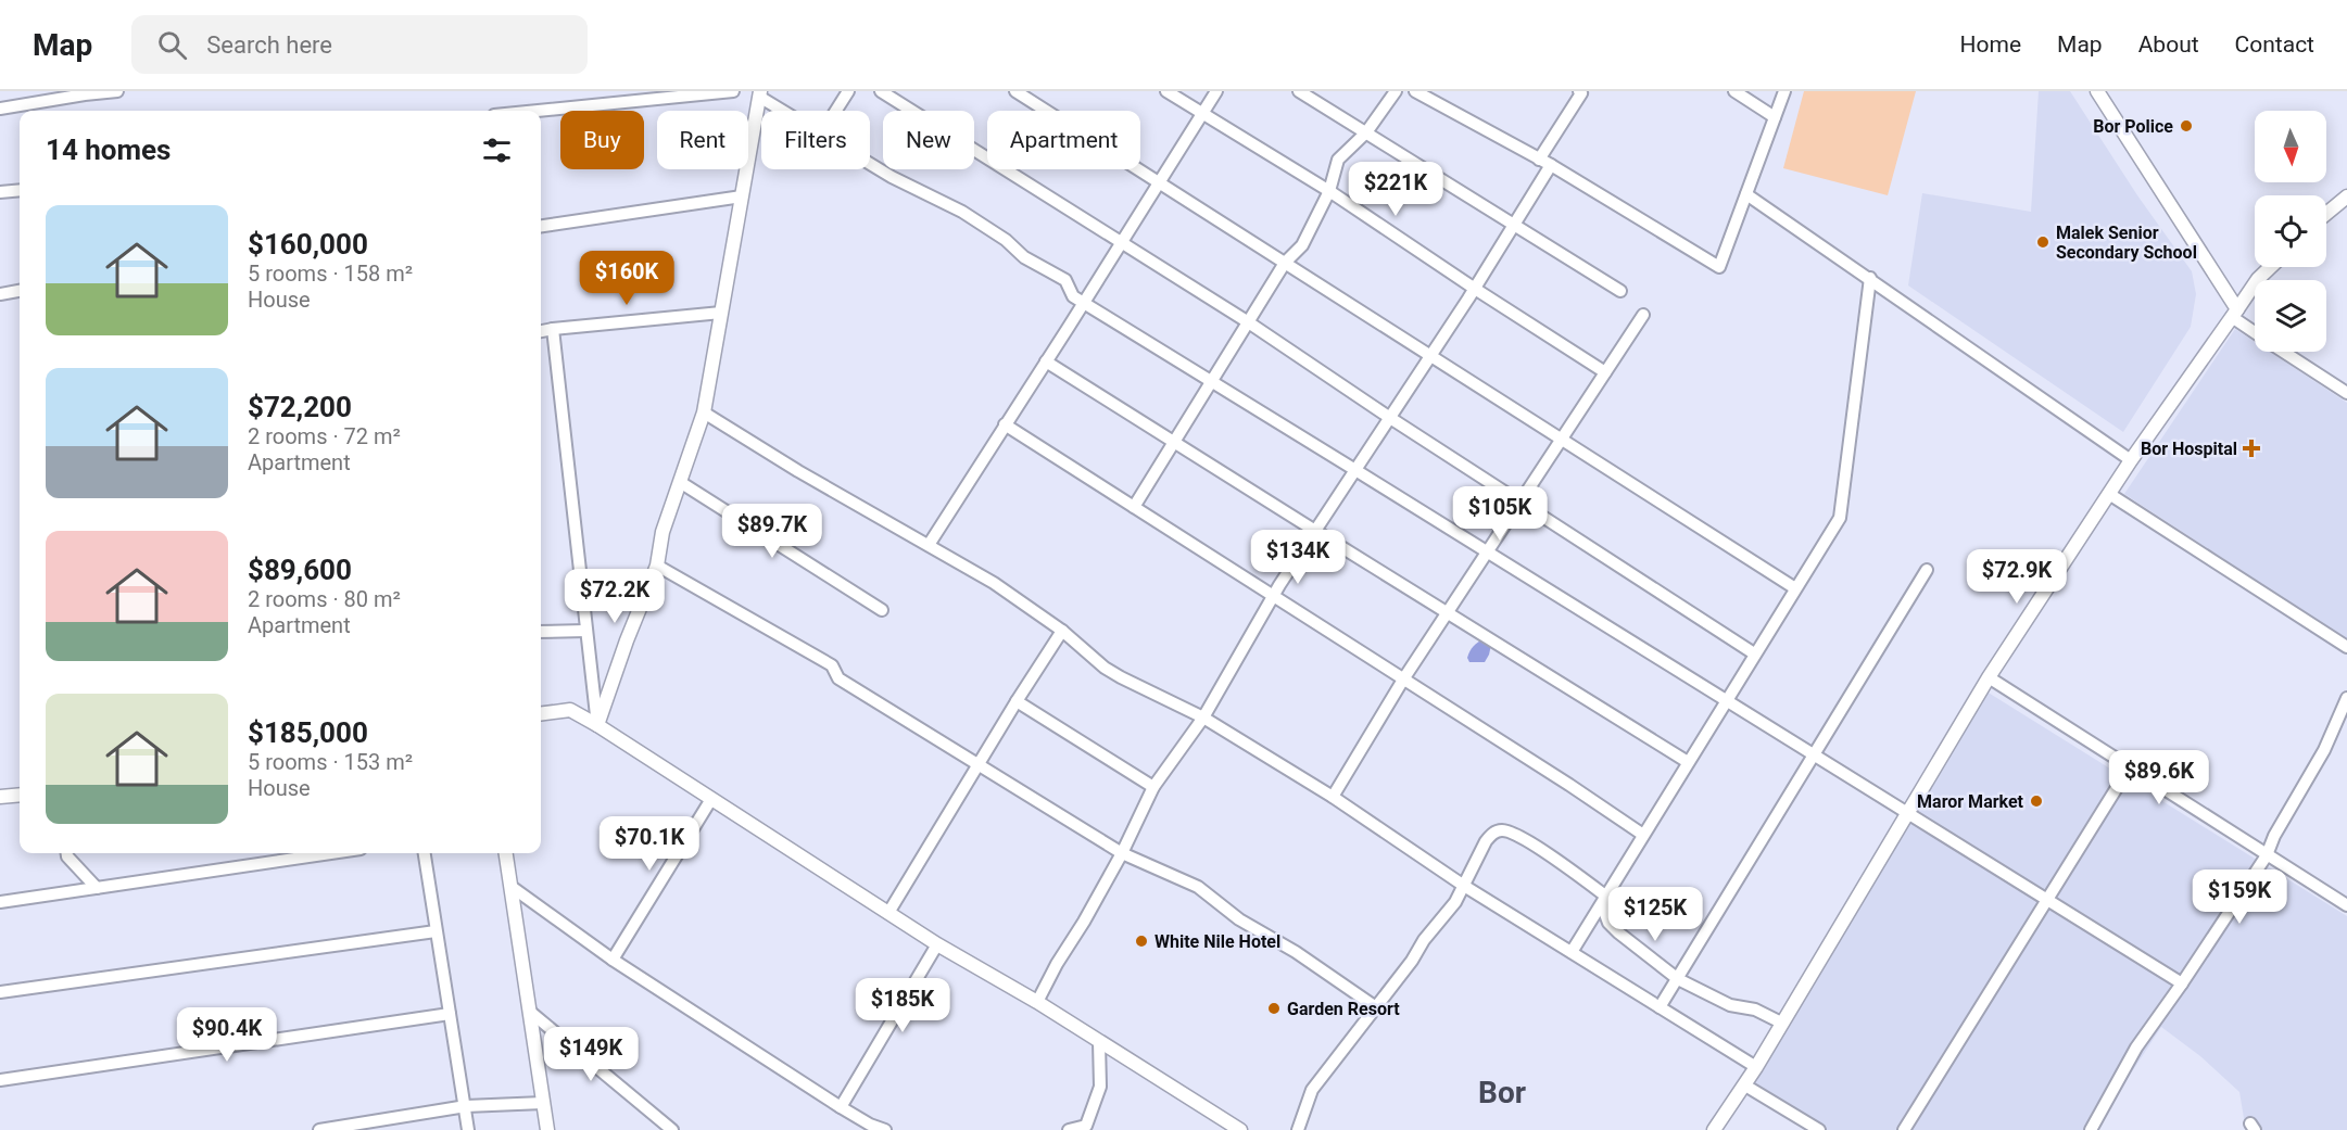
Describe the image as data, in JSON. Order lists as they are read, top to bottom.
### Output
{
  "districts": ["Bor"],
  "places": {
    "other": [
      "Bor Police",
      "Malek Senior Secondary School",
      "Maror Market",
      "White Nile Hotel",
      "Garden Resort"
    ],
    "health": ["Bor Hospital"]
  },
  "north": "bottom",
  "page": {
    "header": "Map",
    "search": "Search here",
    "nav": [
      "Home",
      "Map",
      "About",
      "Contact"
    ],
    "chip": [
      "Buy",
      "Rent",
      "Filters",
      "New",
      "Apartment"
    ],
    "heading": "14 homes",
    "price": [
      "$221K",
      "$160K",
      "$105K",
      "$89.7K",
      "$134K",
      "$72.9K",
      "$72.2K",
      "$89.6K",
      "$70.1K",
      "$159K",
      "$125K",
      "$185K",
      "$90.4K",
      "$149K"
    ],
    "list": [
      {
        "name": "$160,000",
        "note": "5 rooms · 158 m² · House"
      },
      {
        "name": "$72,200",
        "note": "2 rooms · 72 m² · Apartment"
      },
      {
        "name": "$89,600",
        "note": "2 rooms · 80 m² · Apartment"
      },
      {
        "name": "$185,000",
        "note": "5 rooms · 153 m² · House"
      }
    ]
  }
}
